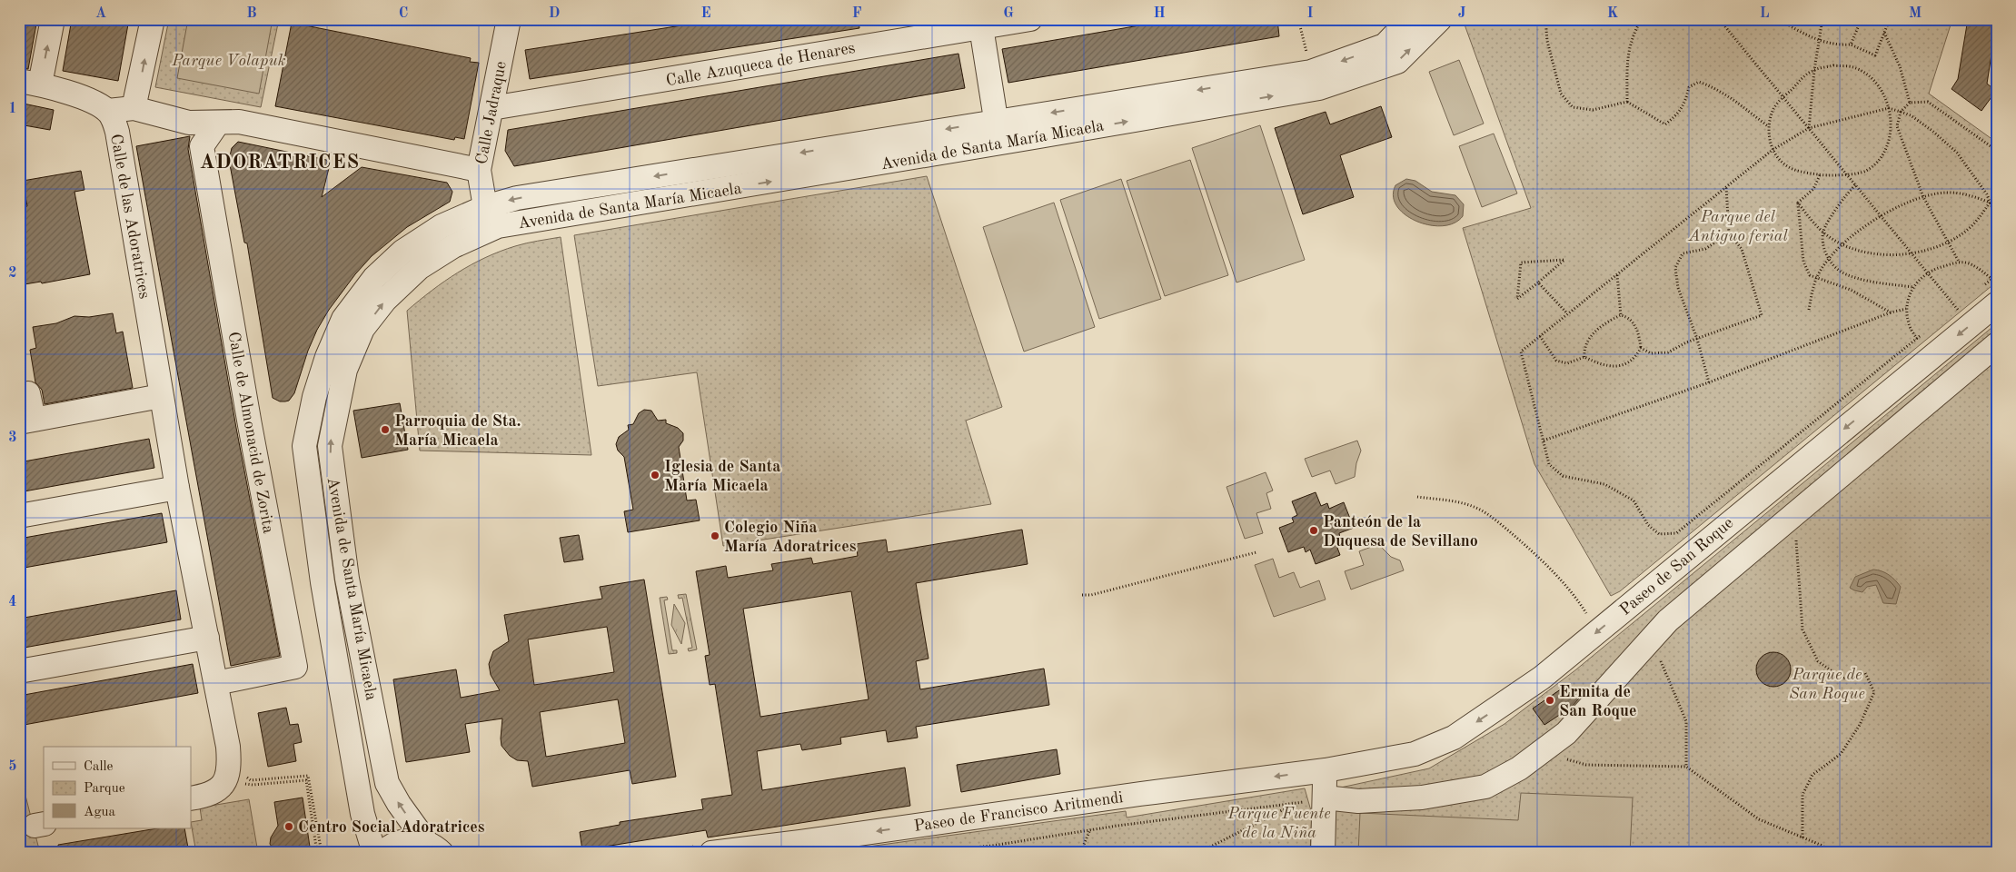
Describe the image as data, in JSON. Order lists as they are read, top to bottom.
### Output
{
  "streets": {
    "street": [
      "Calle Azuqueca de Henares",
      "Calle Jadraque",
      "Avenida de Santa María Micaela",
      "Calle de las Adoratrices",
      "Calle de Almonacid de Zorita",
      "Paseo de San Roque",
      "Paseo de Francisco Aritmendi"
    ]
  },
  "crossings": [
    ["Calle Azuqueca de Henares", "Calle Jadraque"],
    ["Calle Jadraque", "Avenida de Santa María Micaela"],
    ["Calle de las Adoratrices", "Calle de Almonacid de Zorita"],
    ["Paseo de San Roque", "Paseo de Francisco Aritmendi"]
  ],
  "one_way": ["Paseo de Francisco Aritmendi"],
  "districts": ["ADORATRICES"],
  "parks": [
    "Parque Volapuk",
    "Parque del Antiguo ferial",
    "Parque de San Roque",
    "Parque Fuente de la Niña"
  ],
  "places": [
    "Parroquia de Sta. María Micaela",
    "Iglesia de Santa María Micaela",
    "Panteón de la Duquesa de Sevillano",
    "Colegio Niña María Adoratrices",
    "Ermita de San Roque",
    "Centro Social Adoratrices"
  ],
  "legend": ["Calle", "Parque", "Agua"],
  "grid": {
    "columns": [
      "A",
      "B",
      "C",
      "D",
      "E",
      "F",
      "G",
      "H",
      "I",
      "J",
      "K",
      "L",
      "M"
    ],
    "rows": [
      "1",
      "2",
      "3",
      "4",
      "5"
    ]
  }
}
